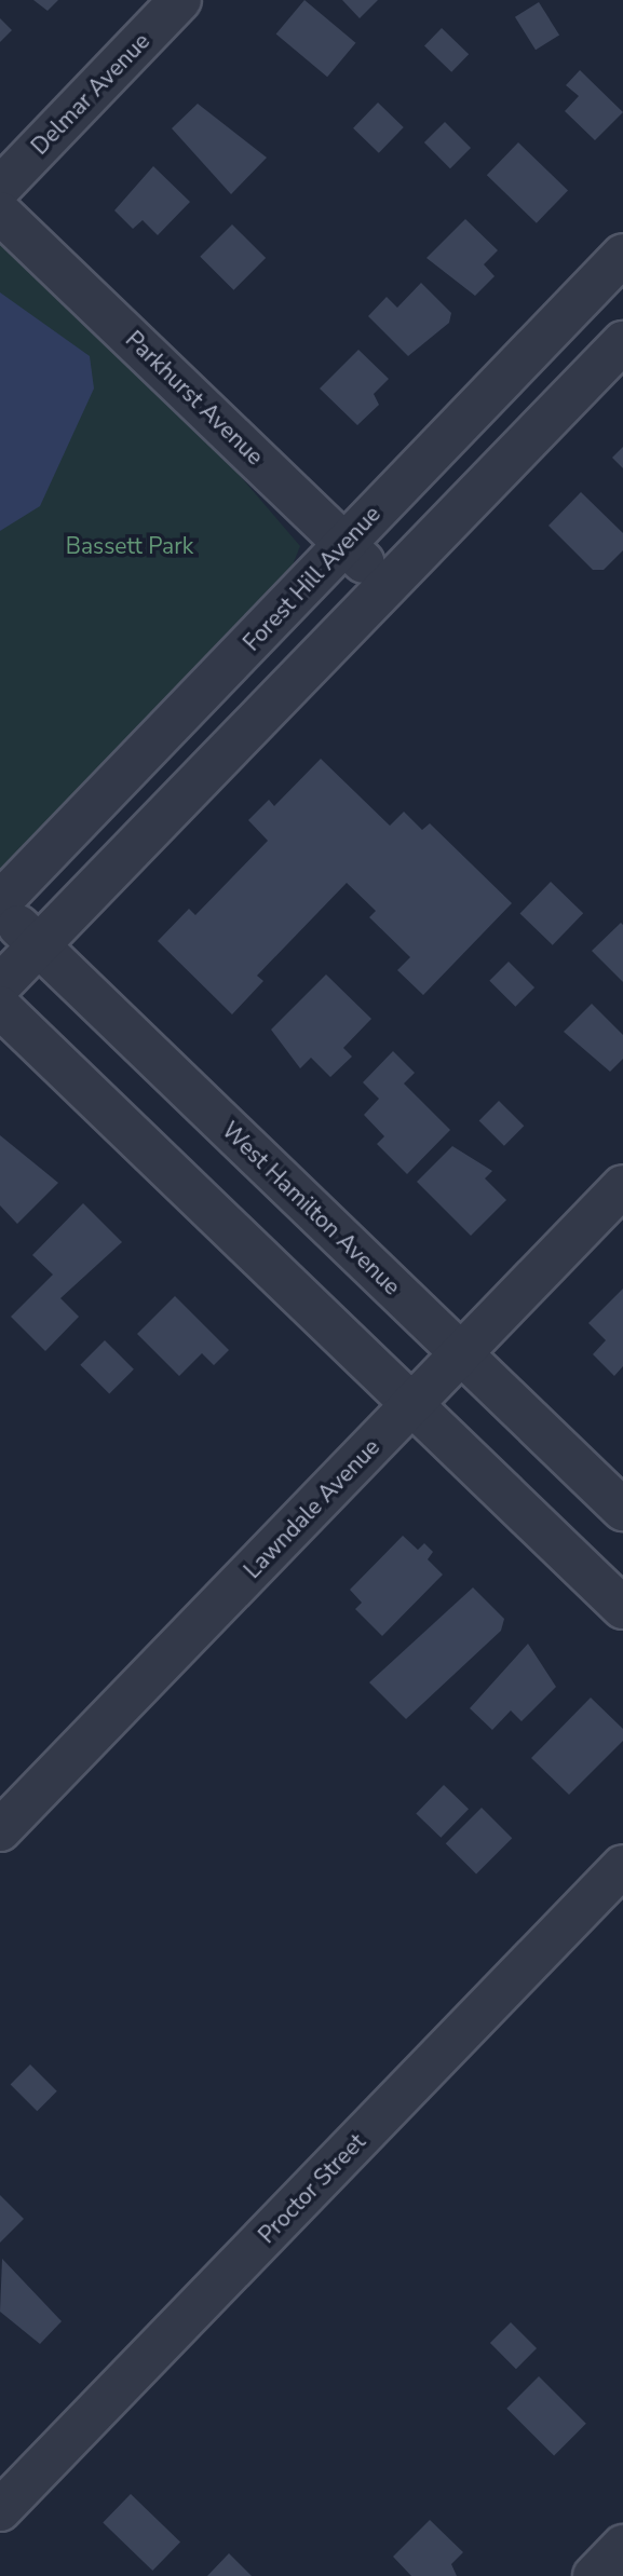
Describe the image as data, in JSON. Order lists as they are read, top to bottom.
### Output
{
  "streets": {
    "street": [
      "Delmar Avenue",
      "Parkhurst Avenue",
      "Forest Hill Avenue",
      "West Hamilton Avenue",
      "Lawndale Avenue",
      "Proctor Street"
    ]
  },
  "crossings": [
    ["Parkhurst Avenue", "Forest Hill Avenue"],
    ["Forest Hill Avenue", "West Hamilton Avenue"],
    ["West Hamilton Avenue", "Lawndale Avenue"]
  ],
  "parks": ["Bassett Park"]
}
